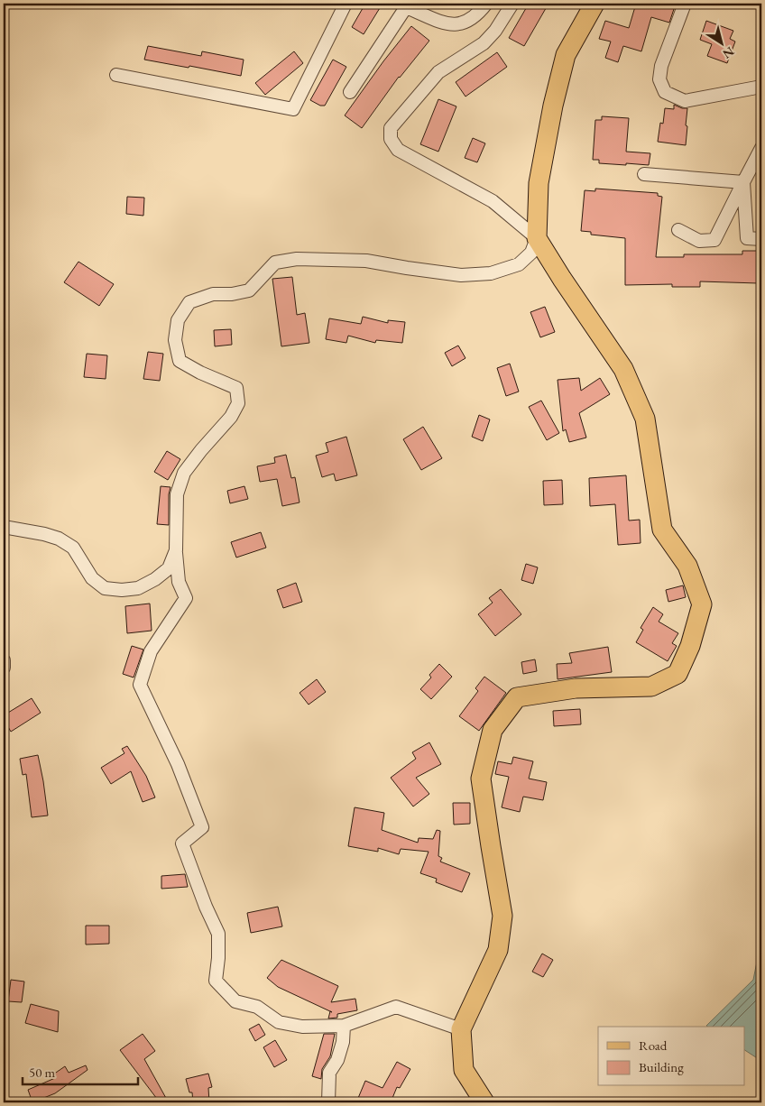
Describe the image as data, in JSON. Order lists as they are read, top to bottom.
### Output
{
  "legend": ["Road", "Building"],
  "scale_bar": "50 m",
  "north": "bottom right"
}
